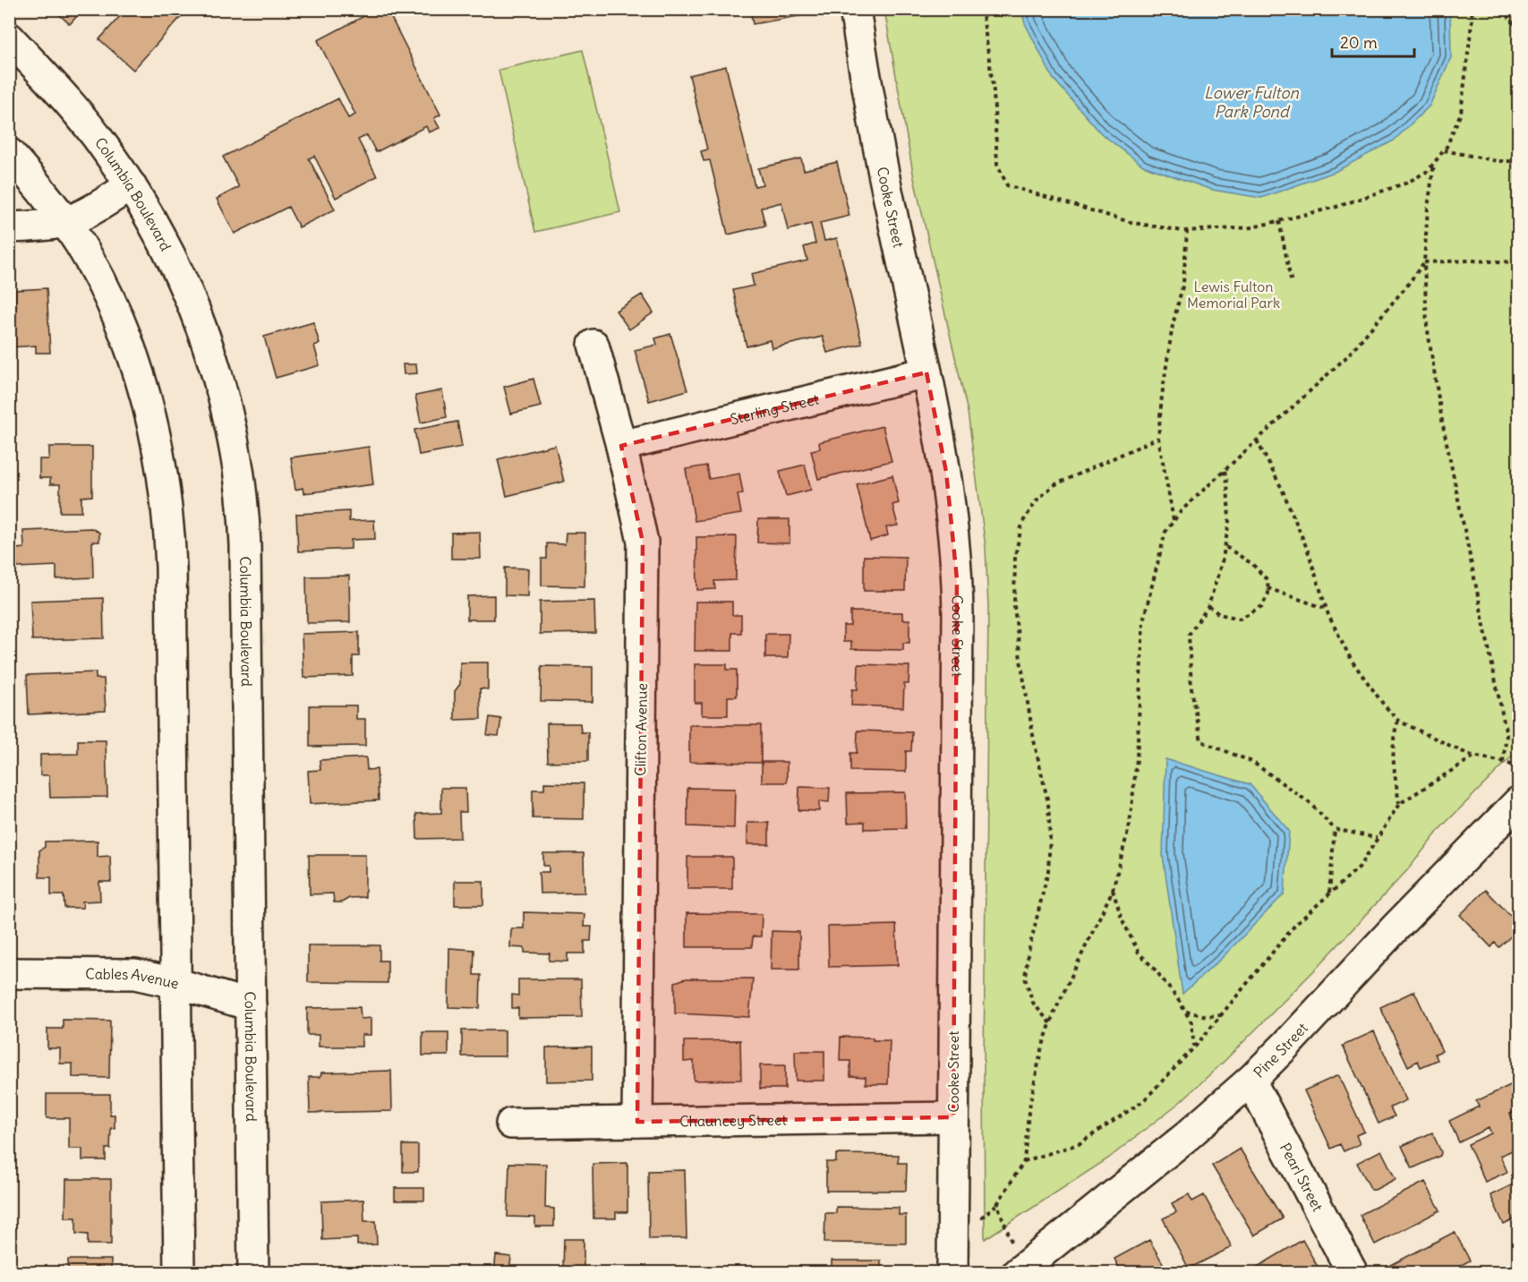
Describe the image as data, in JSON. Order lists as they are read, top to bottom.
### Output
{
  "streets": {
    "street": [
      "Columbia Boulevard",
      "Cooke Street",
      "Sterling Street",
      "Clifton Avenue",
      "Cables Avenue",
      "Pine Street",
      "Chauncey Street",
      "Pearl Street"
    ]
  },
  "crossings": [
    ["Columbia Boulevard", "Cables Avenue"],
    ["Cooke Street", "Sterling Street"],
    ["Cooke Street", "Chauncey Street"],
    ["Sterling Street", "Clifton Avenue"],
    ["Clifton Avenue", "Chauncey Street"],
    ["Pine Street", "Pearl Street"]
  ],
  "water": ["Lower Fulton Park Pond"],
  "parks": ["Lewis Fulton Memorial Park"],
  "scale_bar": "20 m"
}
